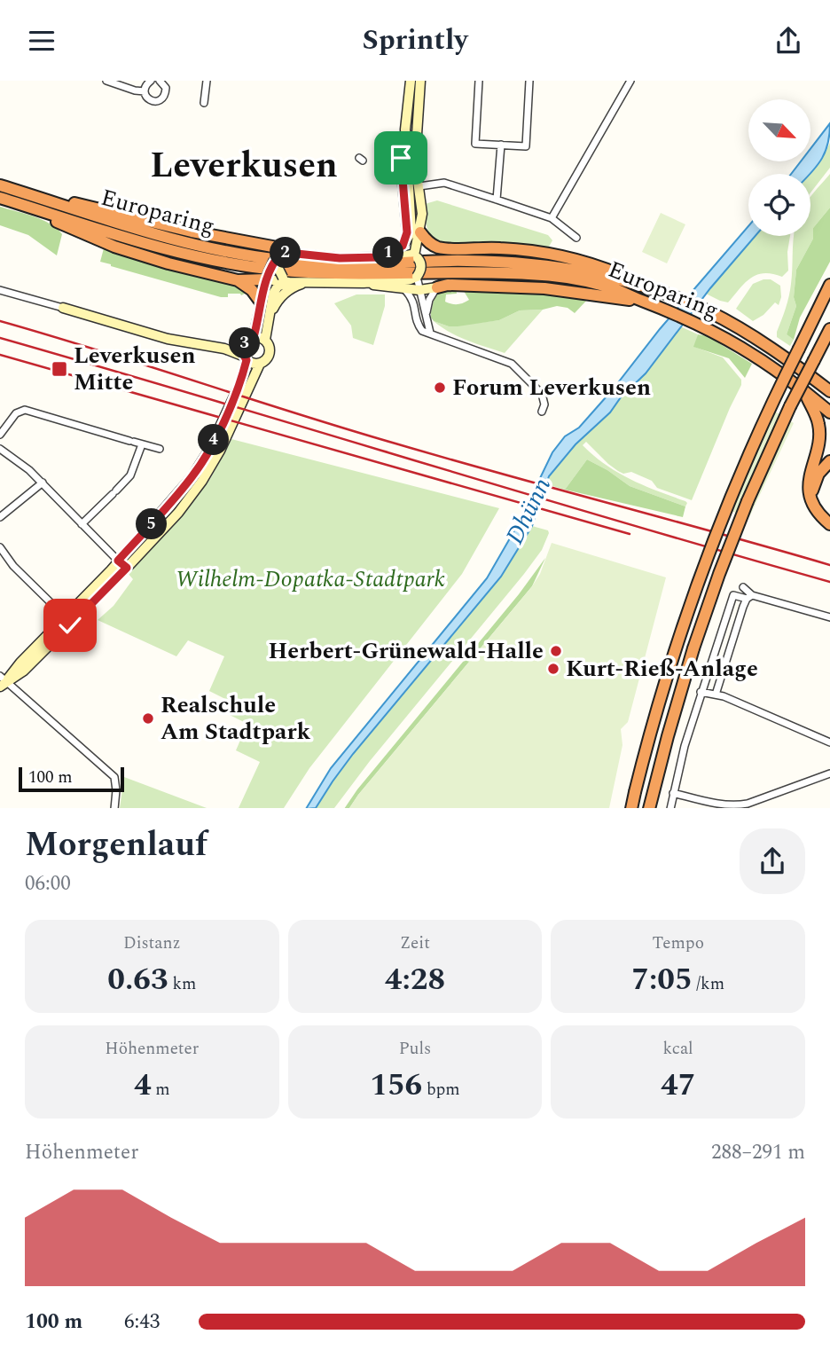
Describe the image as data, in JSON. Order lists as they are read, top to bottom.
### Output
{
  "streets": {
    "highway": ["Europaring"]
  },
  "districts": ["Leverkusen"],
  "water": ["Dhünn"],
  "parks": ["Wilhelm-Dopatka-Stadtpark"],
  "places": {
    "transit": ["Leverkusen Mitte"],
    "other": [
      "Forum Leverkusen",
      "Herbert-Grünewald-Halle",
      "Kurt-Rieß-Anlage",
      "Realschule Am Stadtpark"
    ]
  },
  "scale_bar": "100 m",
  "north": "bottom right",
  "page": {
    "header": "Sprintly",
    "pins": [
      "1",
      "2",
      "3",
      "4",
      "5"
    ],
    "scale": "100 m",
    "heading": ["Morgenlauf", "06:00"],
    "stats": [
      ["Distanz", "0.63 km"],
      ["Zeit", "4:28"],
      ["Tempo", "7:05 /km"],
      ["Höhenmeter", "4 m"],
      ["Puls", "156 bpm"],
      ["kcal", "47"]
    ],
    "chart": ["Höhenmeter", "288–291 m"],
    "list": [
      {
        "name": "100 m",
        "note": "6:43"
      }
    ]
  }
}
